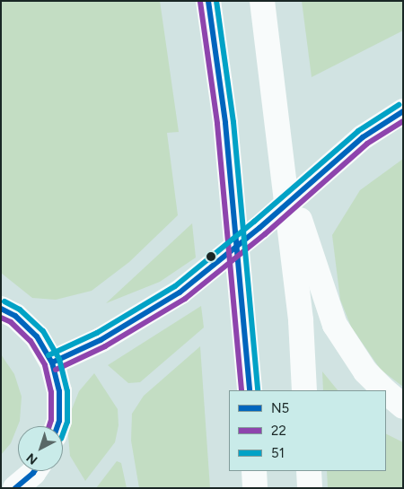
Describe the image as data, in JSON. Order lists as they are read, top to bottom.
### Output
{
  "lines": ["transit line N5", "transit line 51", "transit line 22"],
  "legend": ["N5", "22", "51"],
  "north": "bottom left"
}
